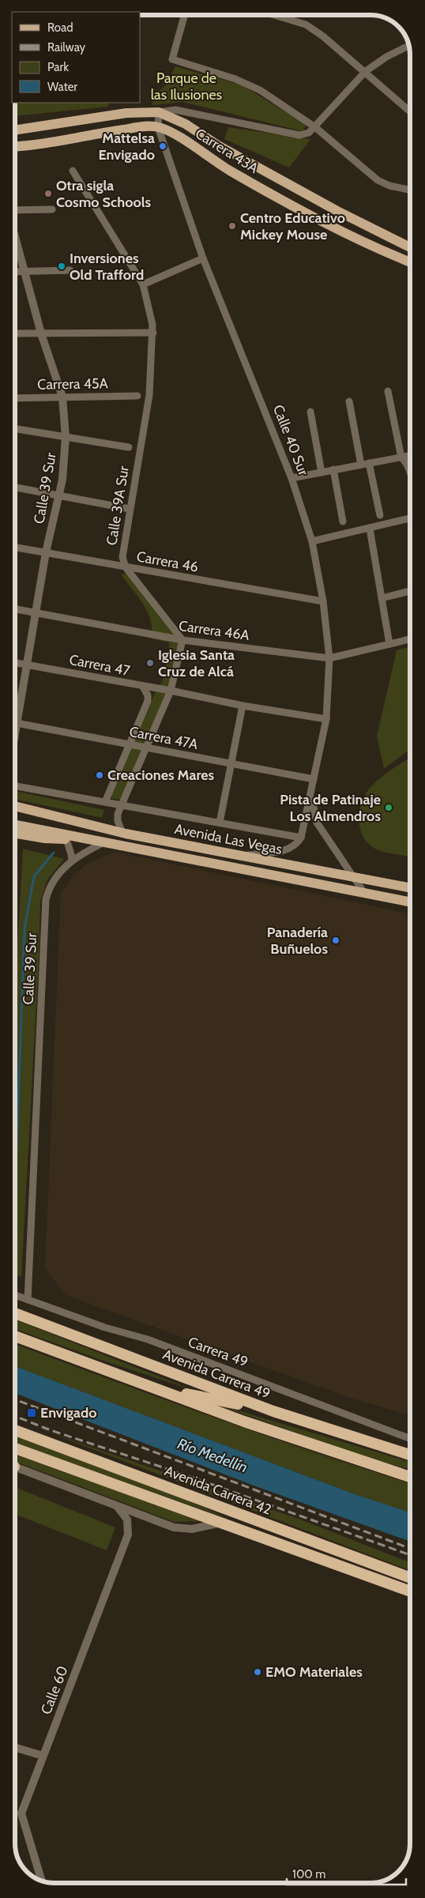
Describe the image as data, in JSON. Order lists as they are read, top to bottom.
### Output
{
  "streets": {
    "highway": ["Avenida Carrera 49", "Avenida Carrera 42"],
    "main road": ["Carrera 43A", "Avenida Las Vegas"],
    "street": [
      "Carrera 45A",
      "Calle 40 Sur",
      "Calle 39 Sur",
      "Calle 39A Sur",
      "Carrera 46",
      "Carrera 46A",
      "Carrera 47",
      "Carrera 47A",
      "Carrera 49",
      "Calle 60"
    ]
  },
  "crossings": [
    ["Carrera 43A", "Calle 40 Sur"],
    ["Carrera 45A", "Calle 39 Sur"],
    ["Calle 40 Sur", "Carrera 46"],
    ["Calle 40 Sur", "Carrera 46A"],
    ["Calle 40 Sur", "Carrera 47"],
    ["Calle 40 Sur", "Carrera 47A"],
    ["Calle 40 Sur", "Avenida Las Vegas"],
    ["Calle 39 Sur", "Carrera 46"],
    ["Calle 39 Sur", "Carrera 46A"],
    ["Calle 39 Sur", "Carrera 47"],
    ["Calle 39 Sur", "Carrera 47A"],
    ["Calle 39 Sur", "Avenida Las Vegas"],
    ["Calle 39 Sur", "Carrera 49"],
    ["Calle 39A Sur", "Carrera 46"],
    ["Calle 39A Sur", "Carrera 46A"],
    ["Avenida Carrera 42", "Calle 60"]
  ],
  "water": ["Río Medellín"],
  "parks": ["Parque de las Ilusiones"],
  "places": {
    "other": [
      "Mattelsa Envigado",
      "Otra sigla Cosmo Schools",
      "Centro Educativo Mickey Mouse",
      "Inversiones Old Trafford",
      "Iglesia Santa Cruz de Alcá",
      "Creaciones Mares",
      "Pista de Patinaje Los Almendros",
      "Panadería Buñuelos",
      "EMO Materiales"
    ],
    "transit": ["Envigado"]
  },
  "legend": [
    "Road",
    "Railway",
    "Park",
    "Water"
  ],
  "scale_bar": "100 m"
}
